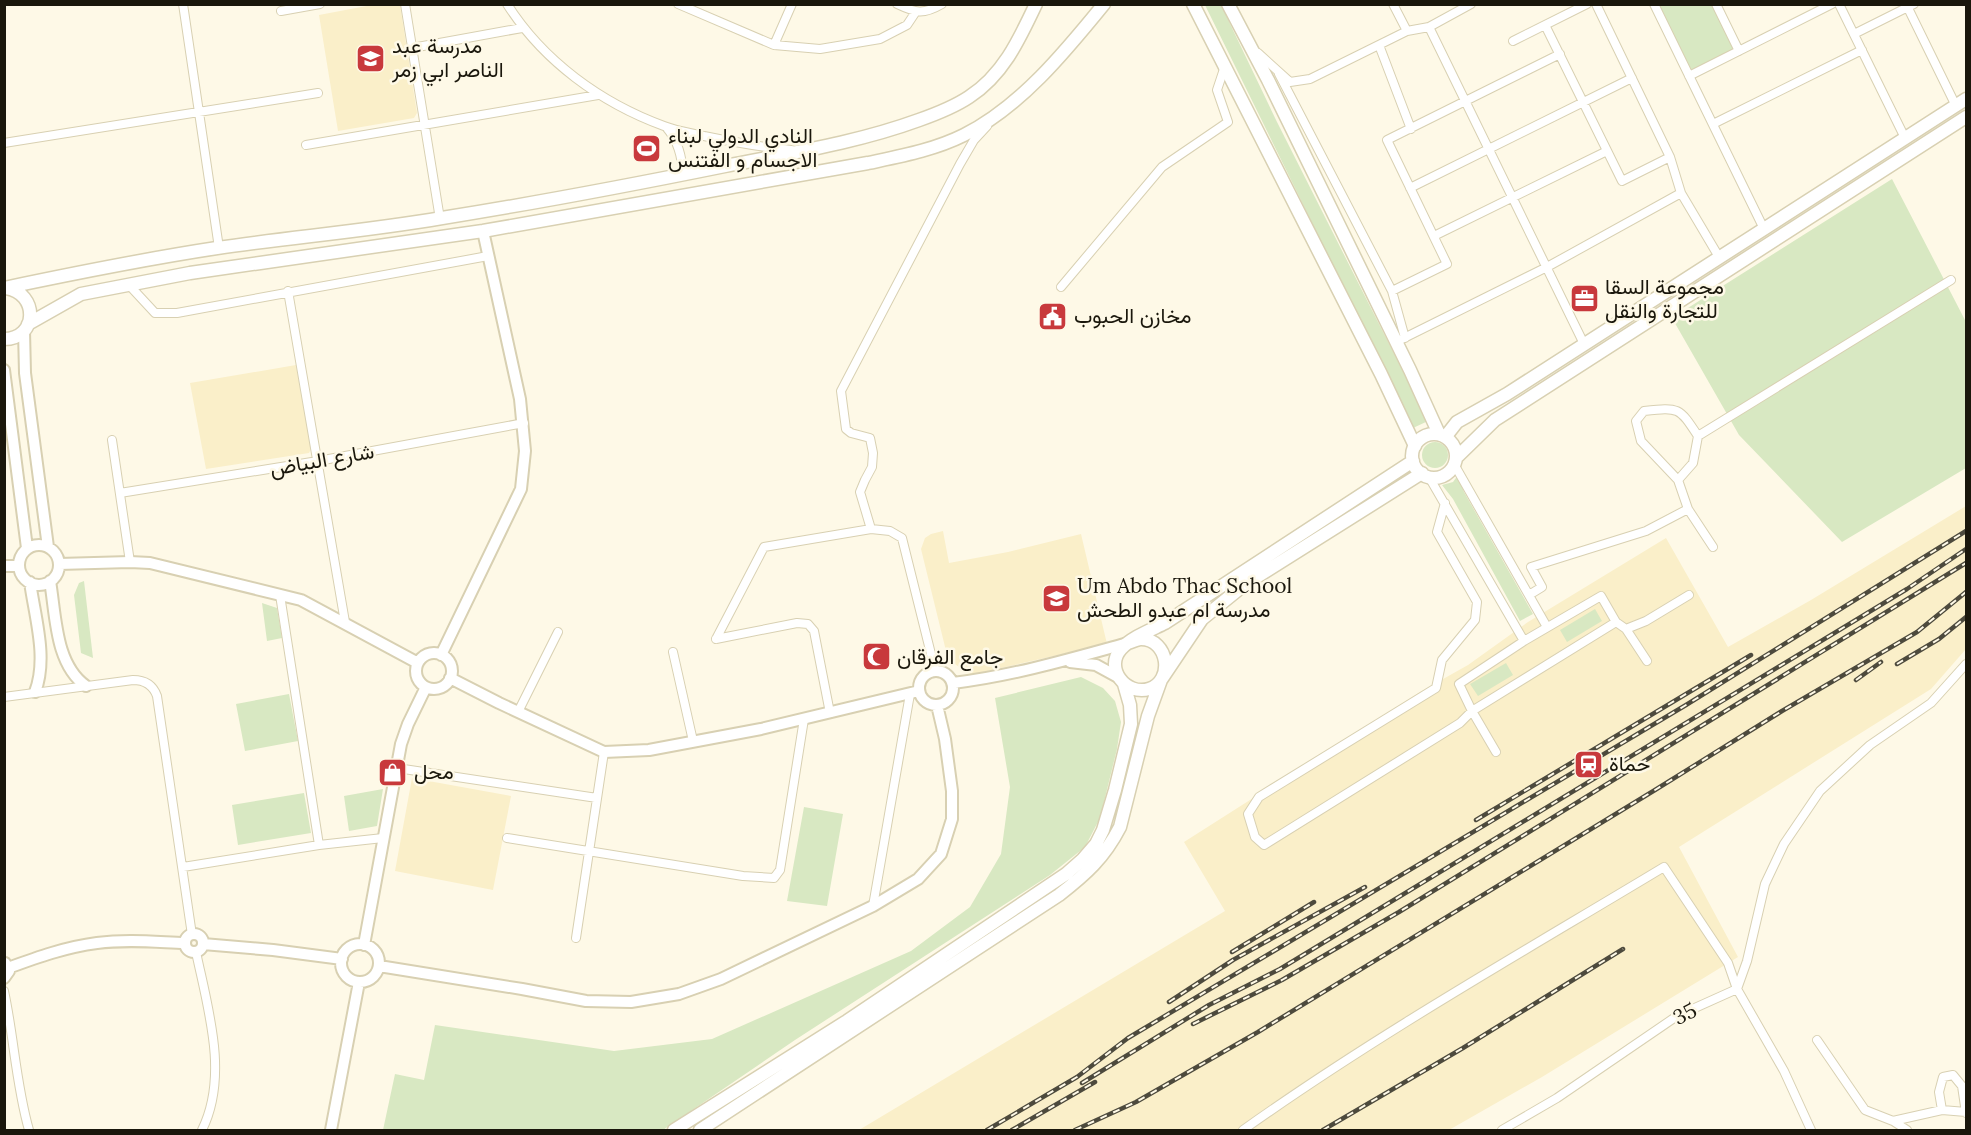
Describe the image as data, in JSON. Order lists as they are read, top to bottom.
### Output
{
  "streets": {
    "street": ["شارع البياض", "35"]
  },
  "places": {
    "school or university": ["مدرسة عبد الناصر ابي زمر", "Um Abdo Thac School مدرسة ام عبدو الطحش"],
    "sports": ["النادي الدولي لبناء الاجسام و الفتنس"],
    "office": ["مجموعة السقا للتجارة والنقل"],
    "public building": ["مخازن الحبوب"],
    "mosque": ["جامع الفرقان"],
    "station": ["حماة"],
    "shop": ["محل"]
  }
}
